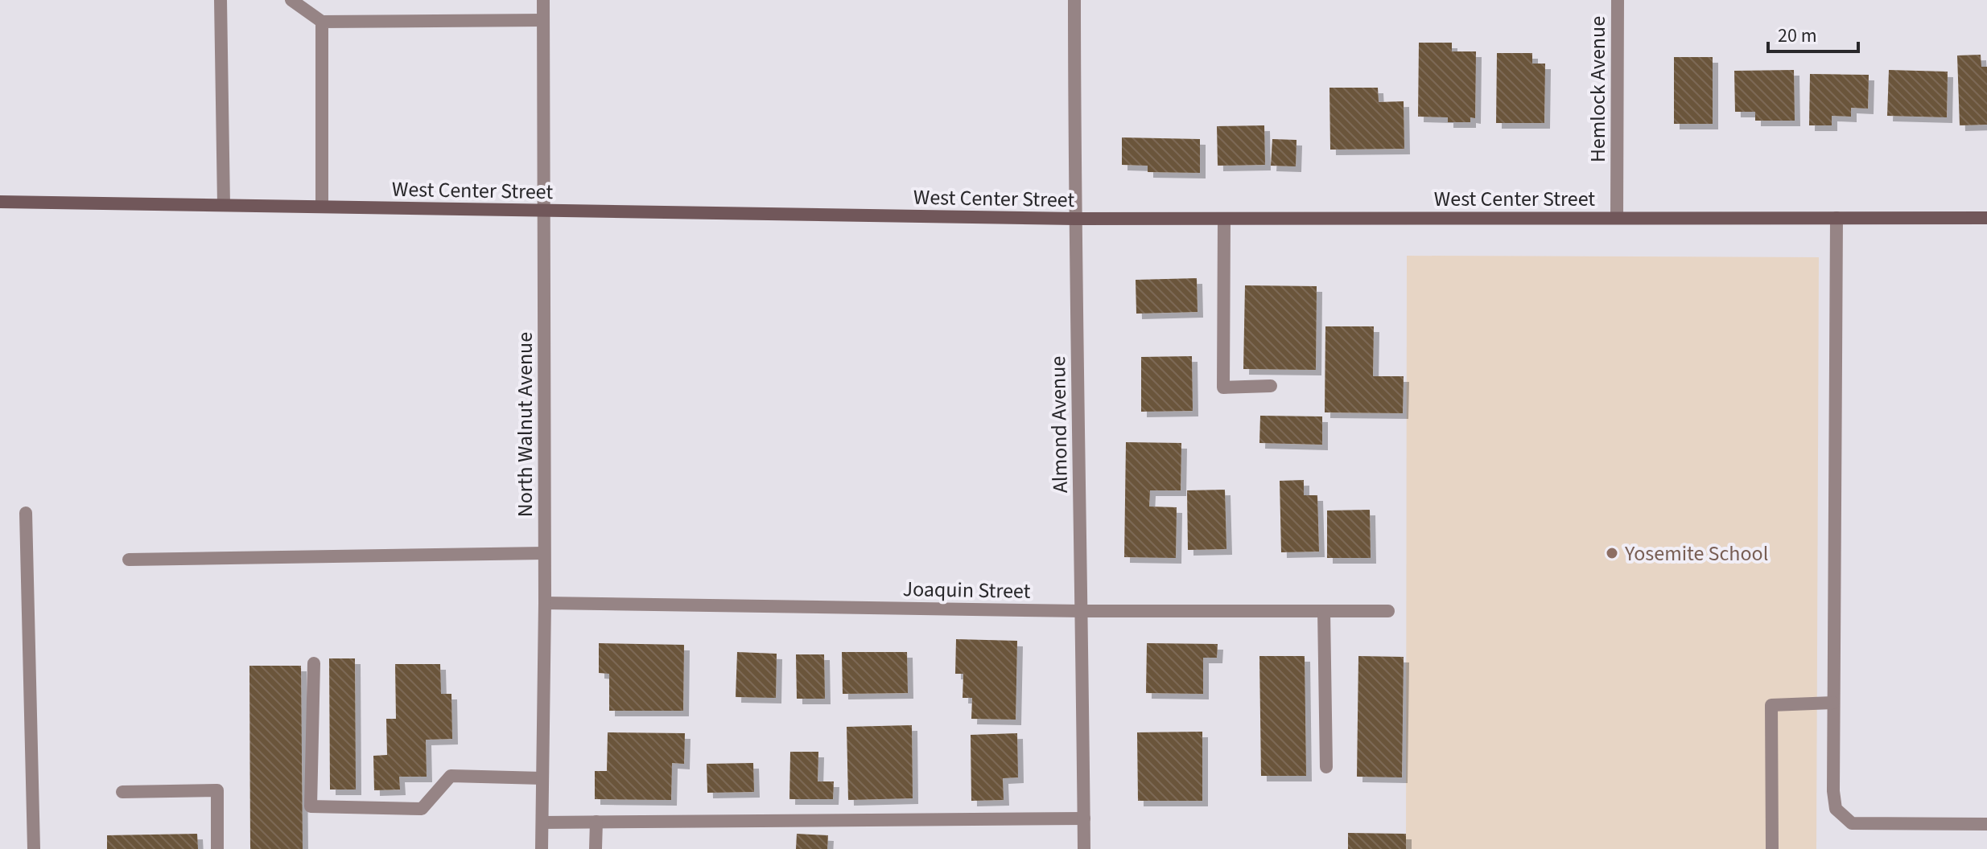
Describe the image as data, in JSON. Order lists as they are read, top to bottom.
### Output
{
  "streets": {
    "street": [
      "Hemlock Avenue",
      "West Center Street",
      "North Walnut Avenue",
      "Almond Avenue",
      "Joaquin Street"
    ]
  },
  "crossings": [
    ["Hemlock Avenue", "West Center Street"],
    ["West Center Street", "North Walnut Avenue"],
    ["West Center Street", "Almond Avenue"],
    ["North Walnut Avenue", "Joaquin Street"],
    ["Almond Avenue", "Joaquin Street"]
  ],
  "places": ["Yosemite School"],
  "scale_bar": "20 m"
}
